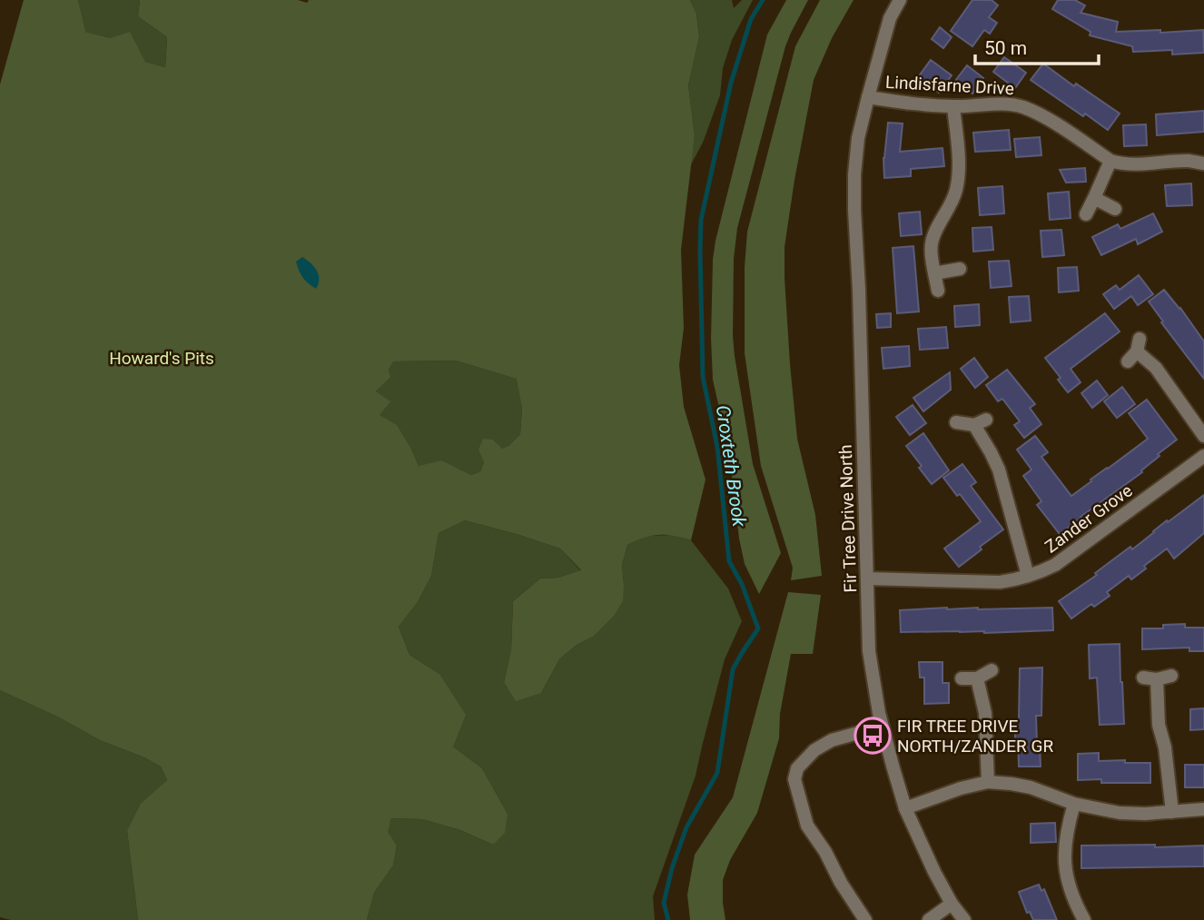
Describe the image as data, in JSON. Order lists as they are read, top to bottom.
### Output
{
  "streets": {
    "street": ["Lindisfarne Drive", "Fir Tree Drive North", "Zander Grove"]
  },
  "crossings": [
    ["Lindisfarne Drive", "Fir Tree Drive North"],
    ["Fir Tree Drive North", "Zander Grove"]
  ],
  "water": ["Croxteth Brook"],
  "parks": ["Howard's Pits"],
  "places": {
    "bus stop": ["FIR TREE DRIVE NORTH/ZANDER GR"]
  },
  "scale_bar": "50 m"
}
